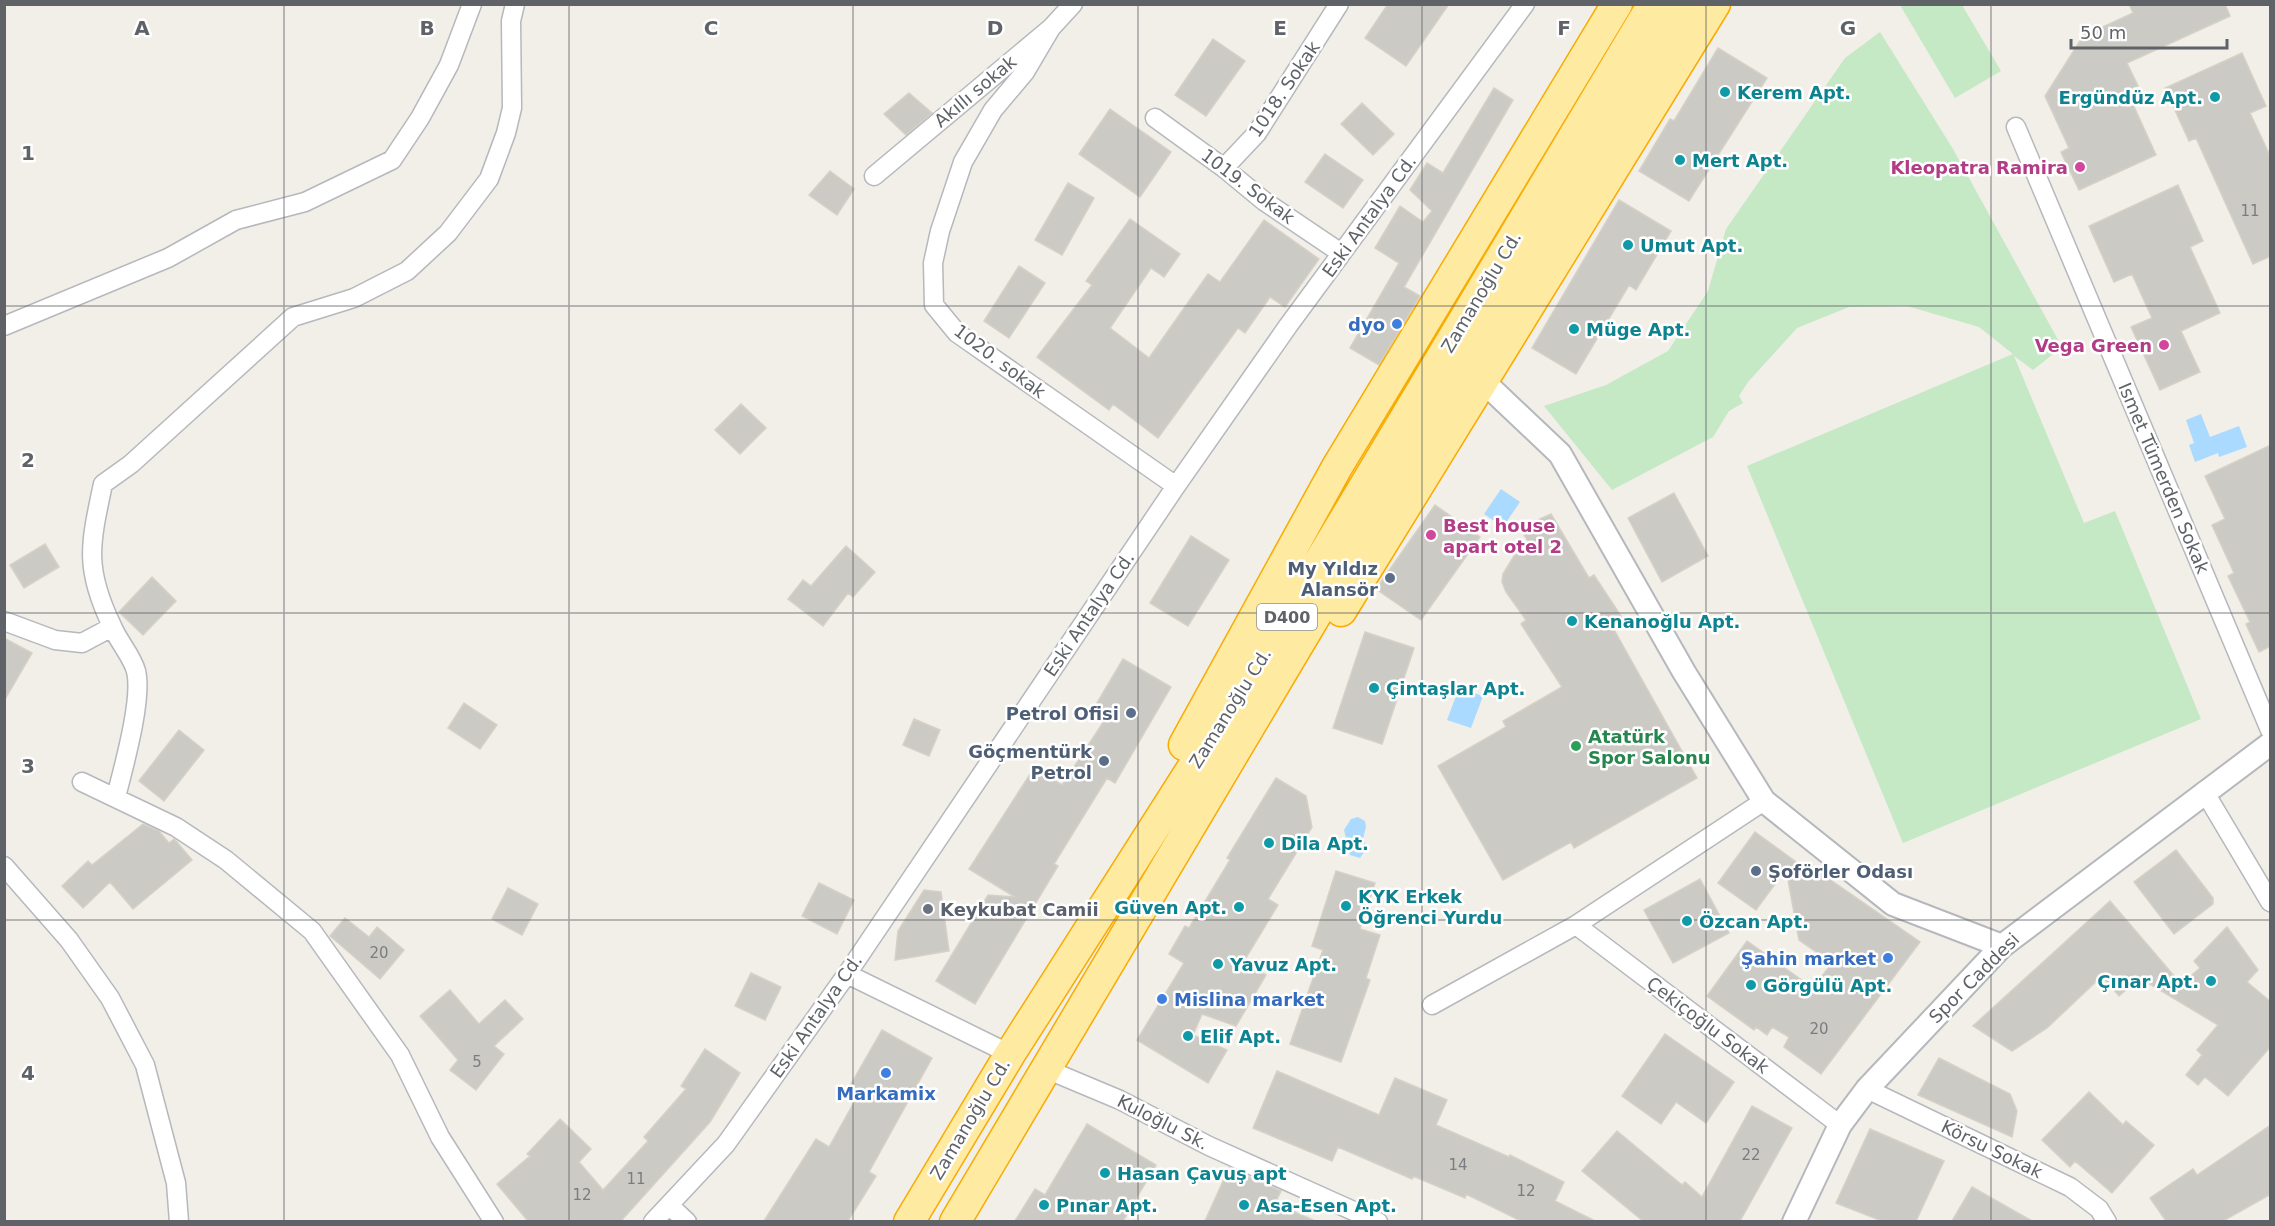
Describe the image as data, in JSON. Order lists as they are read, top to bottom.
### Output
{
  "streets": {
    "highway": ["Zamanoğlu Cd.", "D400"],
    "street": [
      "1018. Sokak",
      "Akıllı sokak",
      "1019. Sokak",
      "Eski Antalya Cd.",
      "1020. sokak",
      "Ismet Tümerden Sokak",
      "Spor Caddesi",
      "Çekiçoğlu Sokak",
      "Kuloğlu Sk.",
      "Körsu Sokak"
    ]
  },
  "crossings": [
    ["1018. Sokak", "1019. Sokak"],
    ["Akıllı sokak", "1020. sokak"],
    ["1019. Sokak", "Eski Antalya Cd."],
    ["Eski Antalya Cd.", "1020. sokak"],
    ["Zamanoğlu Cd.", "Kuloğlu Sk."],
    ["Spor Caddesi", "Çekiçoğlu Sokak"],
    ["Spor Caddesi", "Körsu Sokak"]
  ],
  "places": [
    "Kerem Apt.",
    "Ergündüz Apt.",
    "Mert Apt.",
    "Kleopatra Ramira",
    "Umut Apt.",
    "dyo",
    "Müge Apt.",
    "Vega Green",
    "Best house apart otel 2",
    "My Yıldız Alansör",
    "Kenanoğlu Apt.",
    "Çintaşlar Apt.",
    "Petrol Ofisi",
    "Atatürk Spor Salonu",
    "Göçmentürk Petrol",
    "Dila Apt.",
    "Şoförler Odası",
    "KYK Erkek Öğrenci Yurdu",
    "Güven Apt.",
    "Keykubat Camii",
    "Özcan Apt.",
    "Şahin market",
    "Yavuz Apt.",
    "Çınar Apt.",
    "Görgülü Apt.",
    "Mislina market",
    "Elif Apt.",
    "Markamix",
    "Hasan Çavuş apt",
    "Pınar Apt.",
    "Asa-Esen Apt."
  ],
  "house_numbers": [
    "11",
    "20",
    "20",
    "5",
    "22",
    "14",
    "11",
    "12",
    "12"
  ],
  "scale_bar": "50 m",
  "grid": {
    "columns": [
      "A",
      "B",
      "C",
      "D",
      "E",
      "F",
      "G"
    ],
    "rows": [
      "1",
      "2",
      "3",
      "4"
    ]
  }
}
